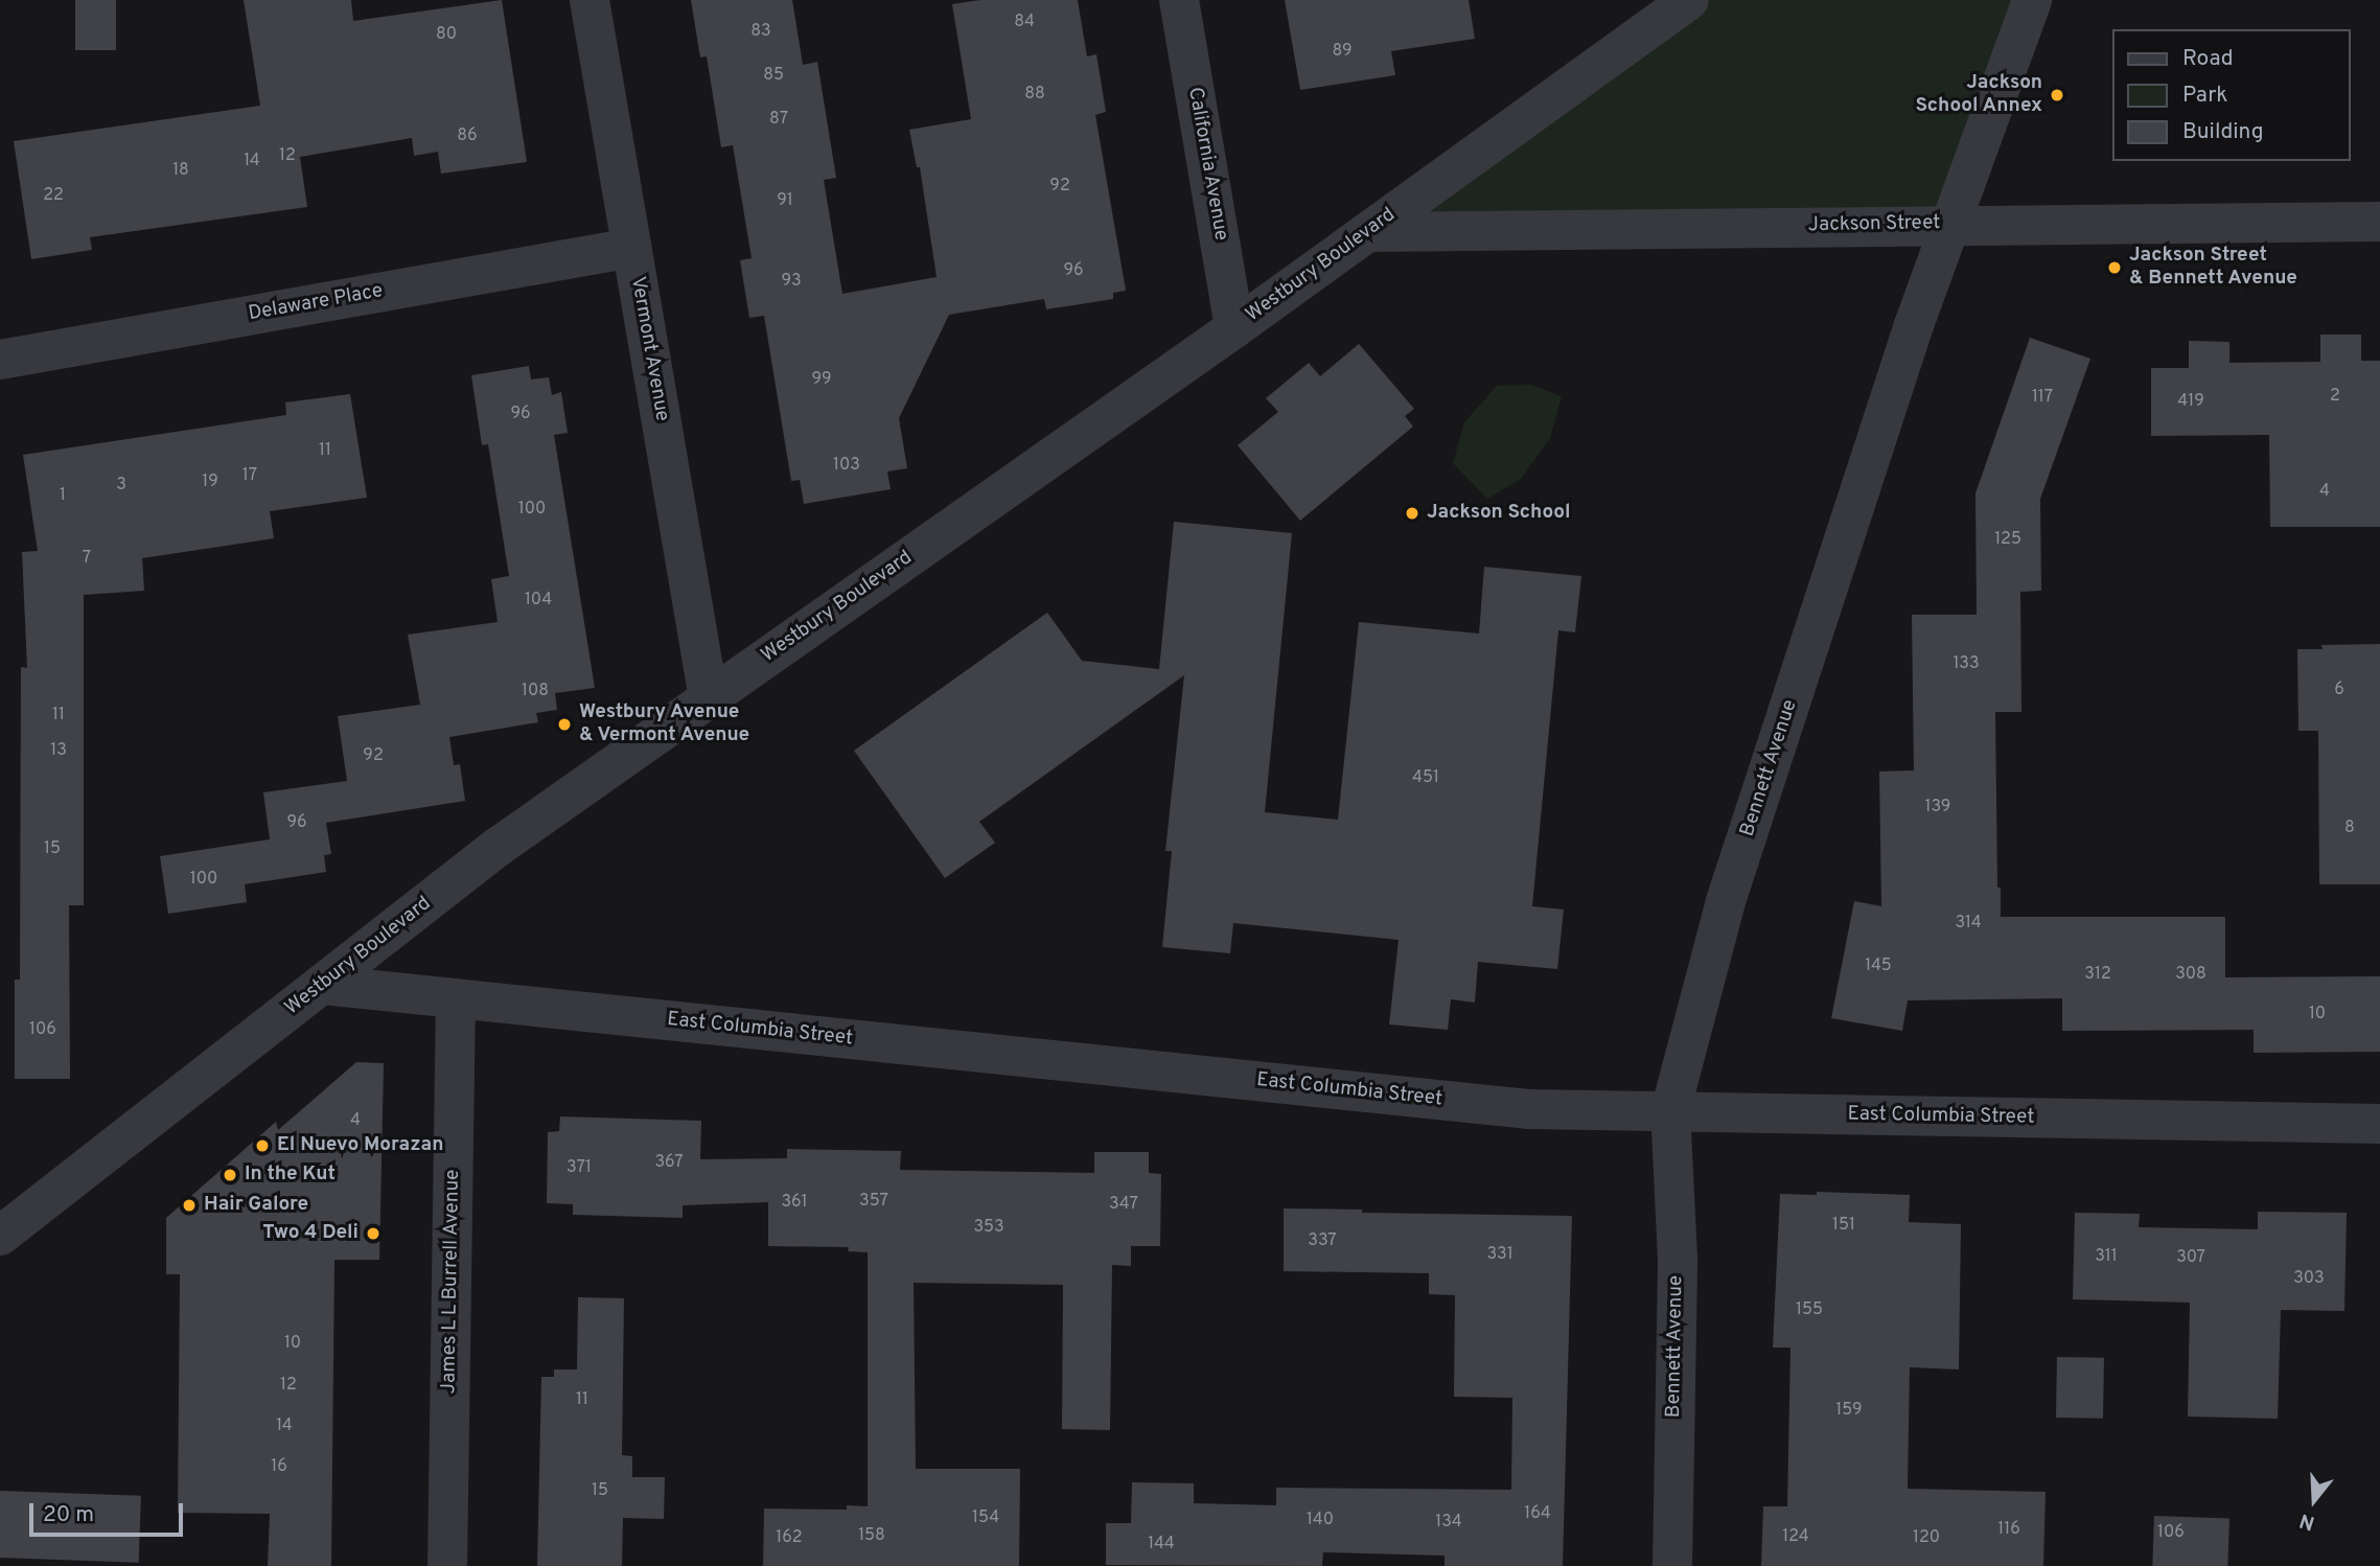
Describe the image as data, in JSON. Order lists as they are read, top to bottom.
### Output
{
  "streets": {
    "street": [
      "California Avenue",
      "Jackson Street",
      "Westbury Boulevard",
      "Delaware Place",
      "Vermont Avenue",
      "Bennett Avenue",
      "East Columbia Street",
      "James L L Burrell Avenue"
    ]
  },
  "crossings": [
    ["California Avenue", "Westbury Boulevard"],
    ["Jackson Street", "Westbury Boulevard"],
    ["Jackson Street", "Bennett Avenue"],
    ["Westbury Boulevard", "Vermont Avenue"],
    ["Westbury Boulevard", "East Columbia Street"],
    ["Delaware Place", "Vermont Avenue"],
    ["Bennett Avenue", "East Columbia Street"],
    ["East Columbia Street", "James L L Burrell Avenue"]
  ],
  "places": [
    "Jackson School Annex",
    "Jackson Street & Bennett Avenue",
    "Jackson School",
    "Westbury Avenue & Vermont Avenue",
    "El Nuevo Morazan",
    "In the Kut",
    "Hair Galore",
    "Two 4 Deli"
  ],
  "house_numbers": [
    "84",
    "83",
    "80",
    "89",
    "85",
    "88",
    "87",
    "86",
    "12",
    "14",
    "18",
    "92",
    "22",
    "91",
    "96",
    "93",
    "99",
    "2",
    "117",
    "419",
    "96",
    "11",
    "103",
    "17",
    "19",
    "3",
    "4",
    "1",
    "100",
    "125",
    "7",
    "104",
    "133",
    "6",
    "108",
    "11",
    "13",
    "92",
    "451",
    "139",
    "96",
    "8",
    "15",
    "100",
    "314",
    "145",
    "312",
    "308",
    "10",
    "106",
    "4",
    "367",
    "371",
    "357",
    "361",
    "347",
    "151",
    "353",
    "337",
    "331",
    "311",
    "307",
    "303",
    "155",
    "10",
    "12",
    "11",
    "159",
    "14",
    "16",
    "15",
    "164",
    "154",
    "140",
    "134",
    "116",
    "106",
    "158",
    "124",
    "162",
    "120",
    "144"
  ],
  "legend": ["Road", "Park", "Building"],
  "scale_bar": "20 m",
  "north": "bottom"
}
